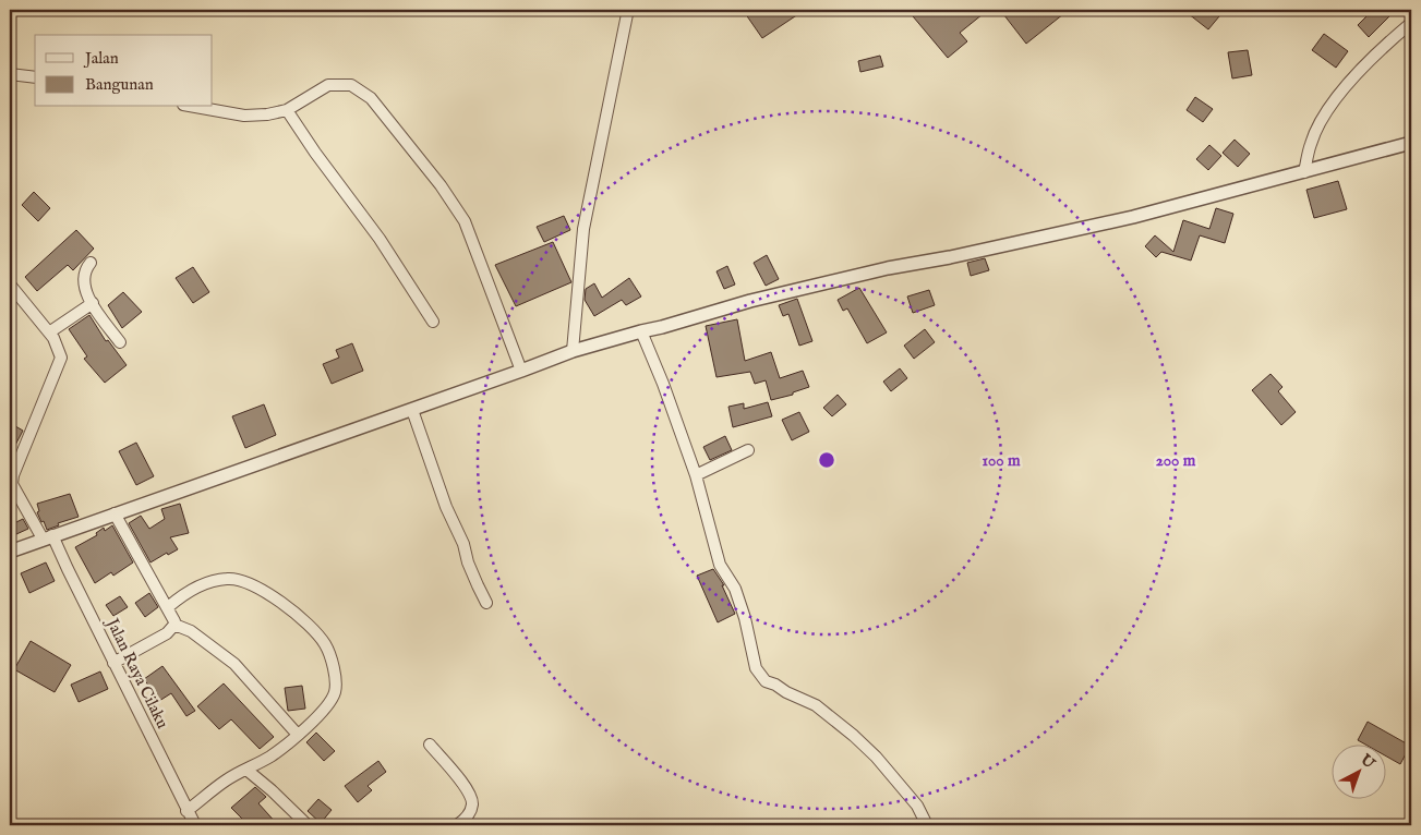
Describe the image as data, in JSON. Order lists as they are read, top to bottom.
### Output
{
  "streets": {
    "street": ["Jalan Raya Cilaku"]
  },
  "legend": ["Jalan", "Bangunan"],
  "north": "top right",
  "rings": ["100 m", "200 m"]
}
